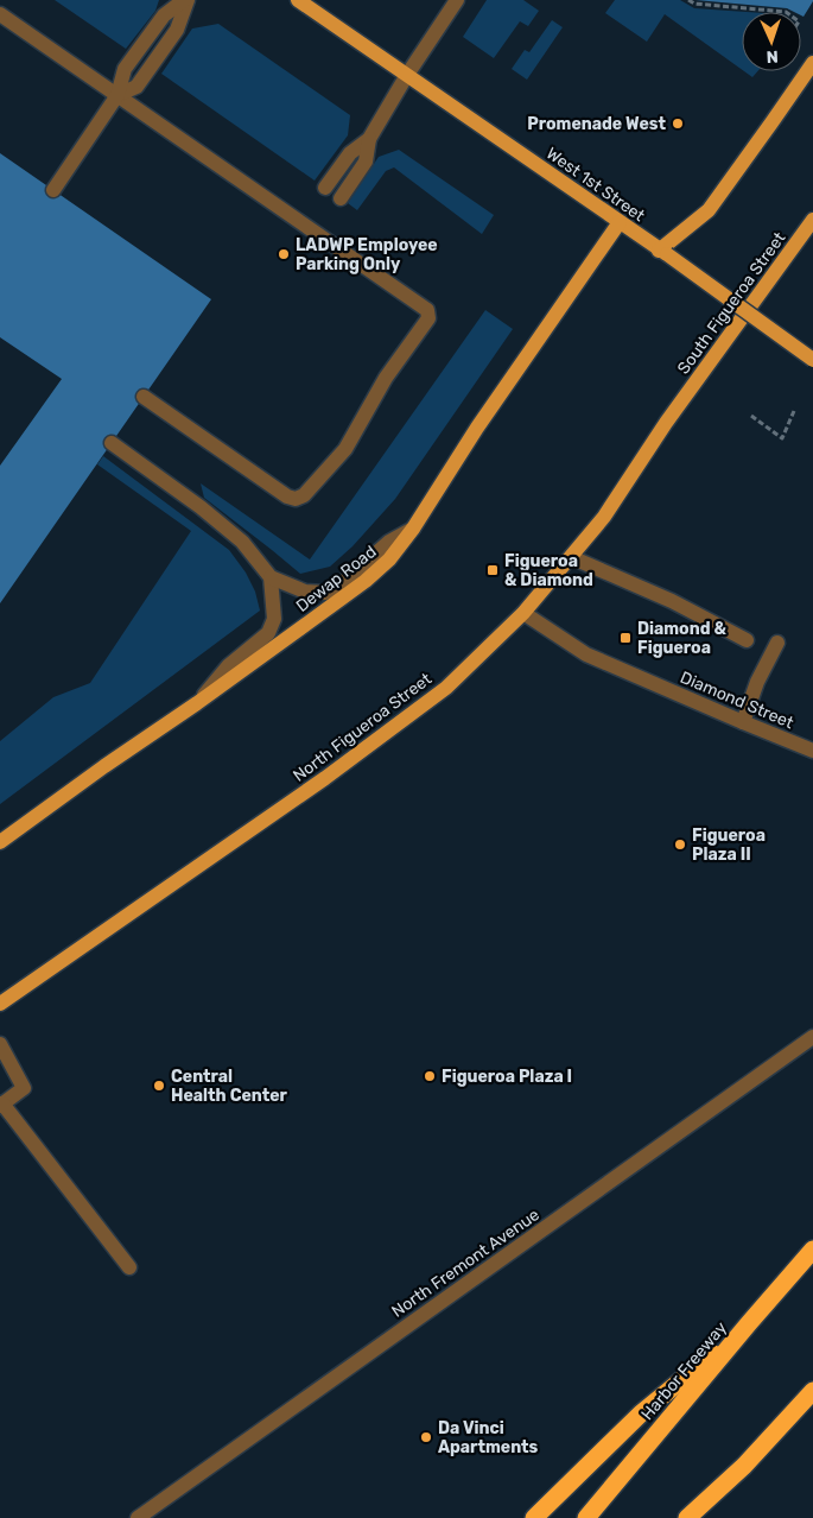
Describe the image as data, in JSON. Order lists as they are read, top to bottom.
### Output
{
  "streets": {
    "highway": ["Harbor Freeway"],
    "main road": [
      "West 1st Street",
      "South Figueroa Street",
      "Dewap Road",
      "North Figueroa Street"
    ],
    "street": ["Diamond Street", "North Fremont Avenue"]
  },
  "crossings": [
    ["West 1st Street", "Dewap Road"],
    ["South Figueroa Street", "North Figueroa Street"],
    ["Diamond Street", "North Figueroa Street"]
  ],
  "places": {
    "other": [
      "Promenade West",
      "LADWP Employee Parking Only",
      "Figueroa Plaza II",
      "Figueroa Plaza I",
      "Central Health Center",
      "Da Vinci Apartments"
    ],
    "transit": ["Figueroa & Diamond", "Diamond & Figueroa"]
  },
  "north": "bottom"
}
